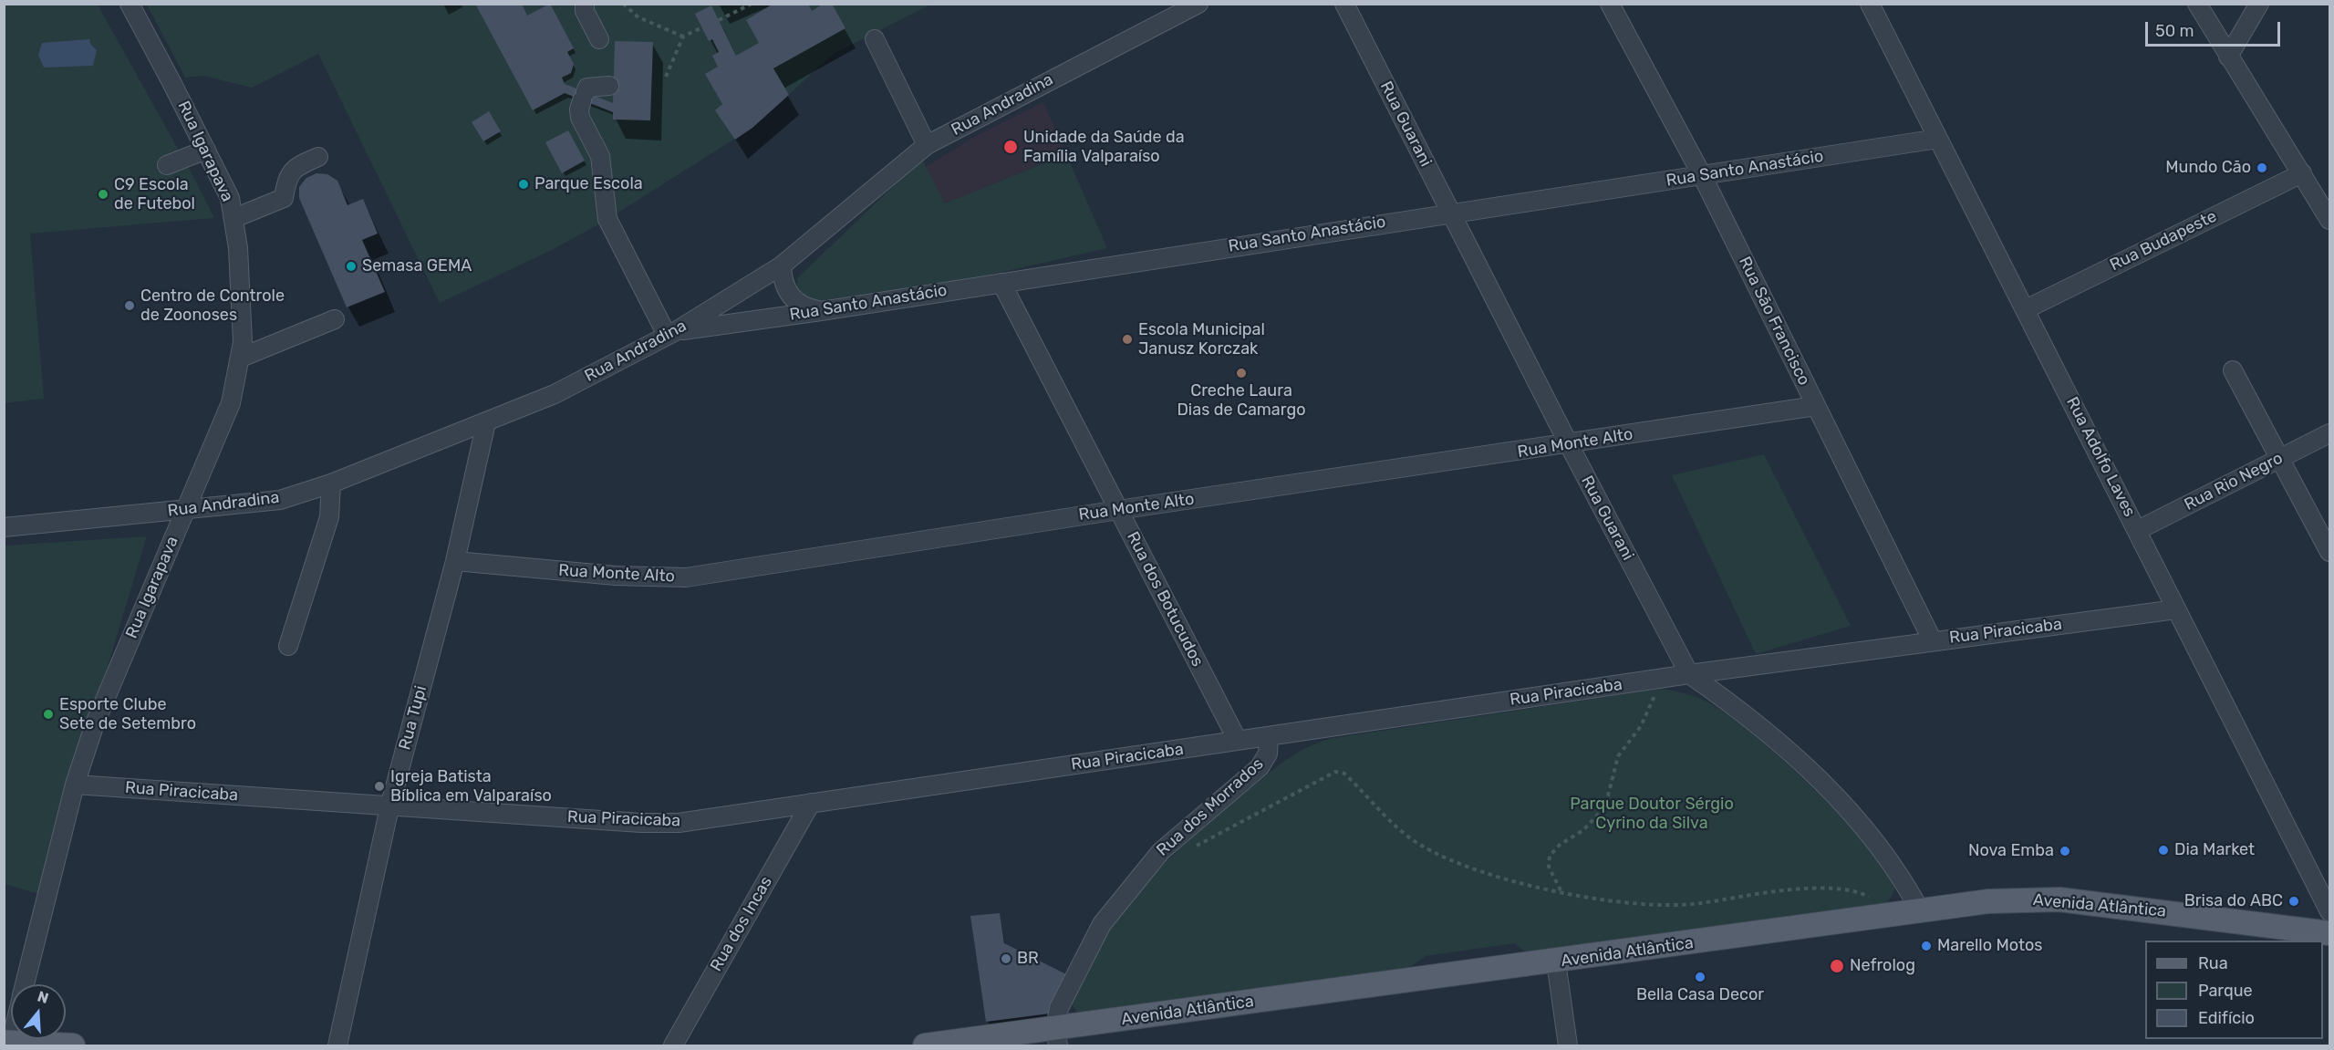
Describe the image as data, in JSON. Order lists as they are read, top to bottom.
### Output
{
  "streets": {
    "main road": ["Avenida Atlântica"],
    "street": [
      "Rua Andradina",
      "Rua Guarani",
      "Rua Igarapava",
      "Rua Santo Anastácio",
      "Rua Budapeste",
      "Rua São Francisco",
      "Rua Monte Alto",
      "Rua Adolfo Laves",
      "Rua Rio Negro",
      "Rua dos Botucudos",
      "Rua Piracicaba",
      "Rua Tupi",
      "Rua dos Morrados",
      "Rua dos Incas"
    ]
  },
  "crossings": [
    ["Rua Andradina", "Rua Igarapava"],
    ["Rua Andradina", "Rua Santo Anastácio"],
    ["Rua Andradina", "Rua Tupi"],
    ["Rua Guarani", "Rua Santo Anastácio"],
    ["Rua Guarani", "Rua Monte Alto"],
    ["Rua Guarani", "Rua Piracicaba"],
    ["Rua Guarani", "Avenida Atlântica"],
    ["Rua Igarapava", "Rua Piracicaba"],
    ["Rua Santo Anastácio", "Rua São Francisco"],
    ["Rua Santo Anastácio", "Rua Adolfo Laves"],
    ["Rua Santo Anastácio", "Rua dos Botucudos"],
    ["Rua Budapeste", "Rua Adolfo Laves"],
    ["Rua São Francisco", "Rua Monte Alto"],
    ["Rua São Francisco", "Rua Piracicaba"],
    ["Rua Monte Alto", "Rua dos Botucudos"],
    ["Rua Monte Alto", "Rua Tupi"],
    ["Rua Adolfo Laves", "Rua Rio Negro"],
    ["Rua Adolfo Laves", "Rua Piracicaba"],
    ["Rua dos Botucudos", "Rua Piracicaba"],
    ["Rua Piracicaba", "Rua Tupi"],
    ["Rua Piracicaba", "Rua dos Morrados"],
    ["Rua Piracicaba", "Rua dos Incas"],
    ["Rua dos Morrados", "Avenida Atlântica"]
  ],
  "parks": ["Parque Doutor Sérgio Cyrino da Silva"],
  "places": [
    "Unidade da Saúde da Família Valparaíso",
    "Mundo Cão",
    "Parque Escola",
    "C9 Escola de Futebol",
    "Semasa GEMA",
    "Centro de Controle de Zoonoses",
    "Escola Municipal Janusz Korczak",
    "Creche Laura Dias de Camargo",
    "Esporte Clube Sete de Setembro",
    "Igreja Batista Bíblica em Valparaíso",
    "Dia Market",
    "Nova Emba",
    "Brisa do ABC",
    "Marello Motos",
    "BR",
    "Nefrolog",
    "Bella Casa Decor"
  ],
  "legend": ["Rua", "Parque", "Edifício"],
  "scale_bar": "50 m",
  "north": "top"
}
